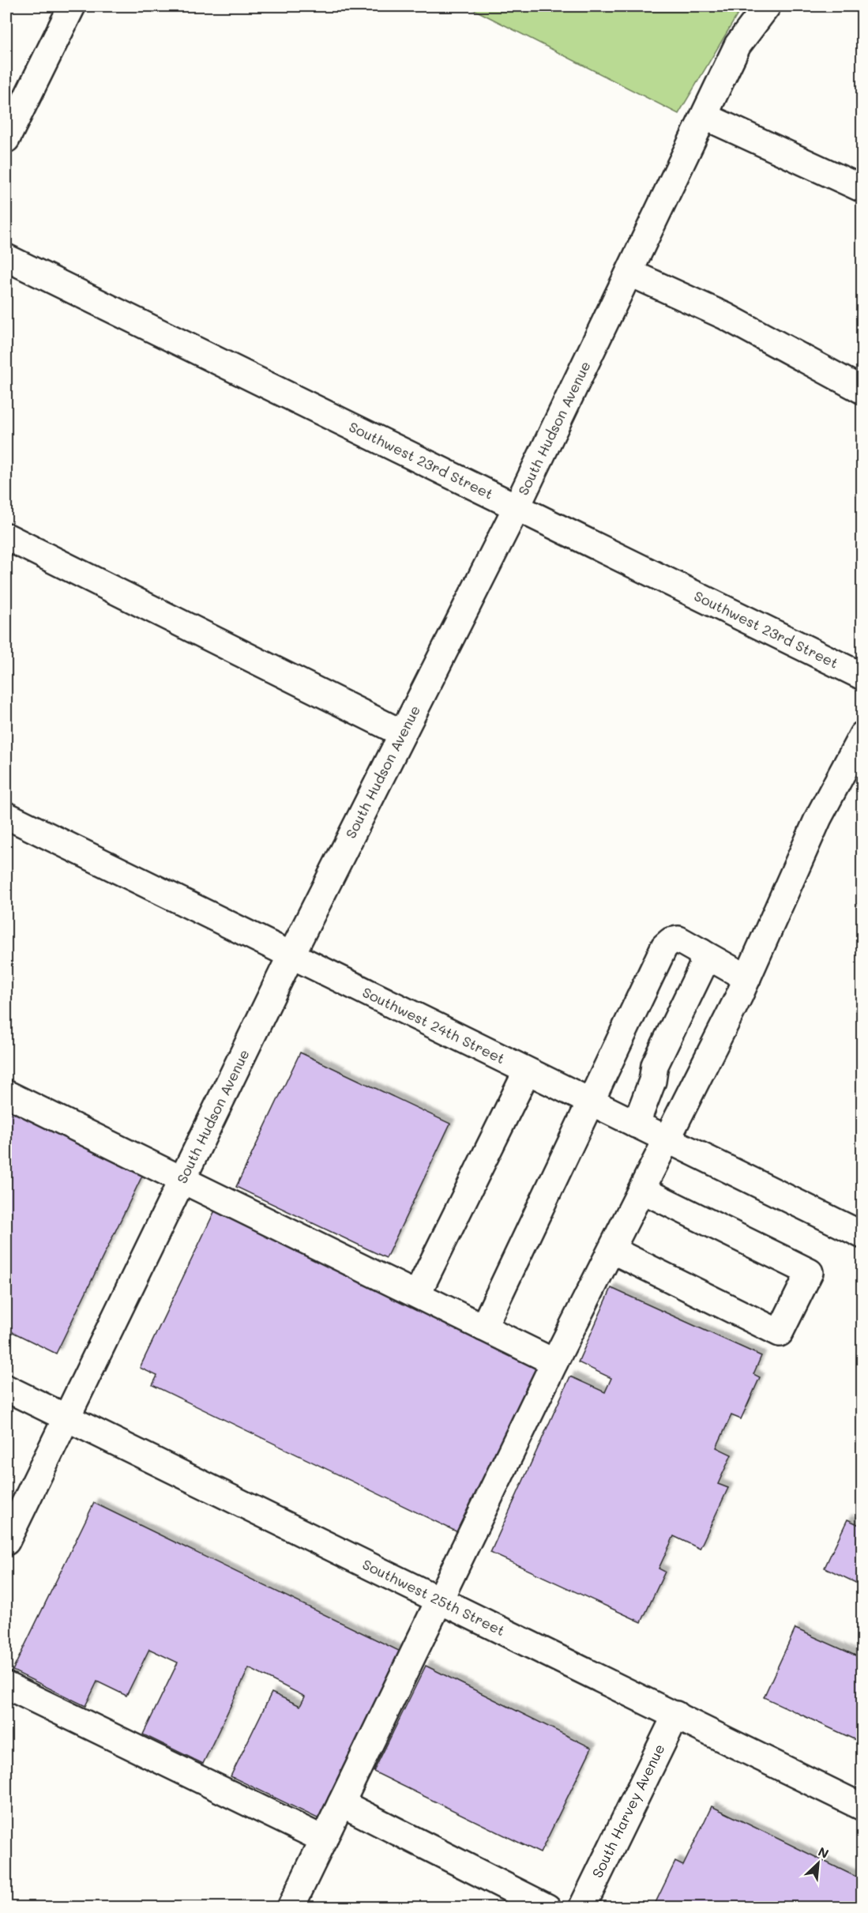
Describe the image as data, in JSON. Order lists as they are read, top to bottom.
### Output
{
  "streets": {
    "street": [
      "South Hudson Avenue",
      "Southwest 23rd Street",
      "Southwest 24th Street",
      "Southwest 25th Street",
      "South Harvey Avenue"
    ]
  },
  "crossings": [
    ["South Hudson Avenue", "Southwest 23rd Street"],
    ["South Hudson Avenue", "Southwest 24th Street"],
    ["South Hudson Avenue", "Southwest 25th Street"],
    ["Southwest 25th Street", "South Harvey Avenue"]
  ],
  "north": "top right"
}
